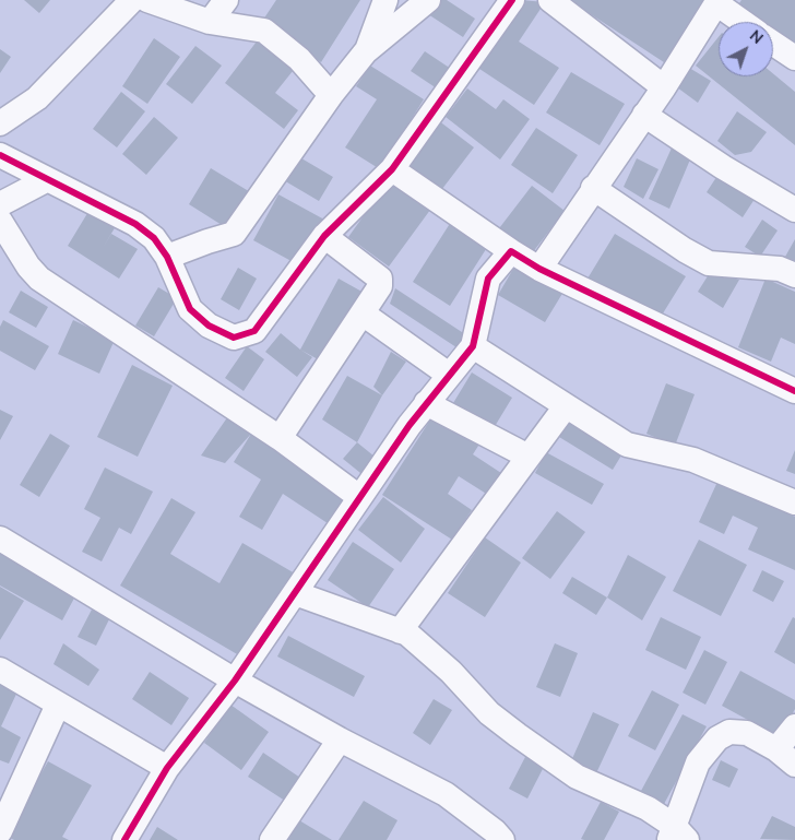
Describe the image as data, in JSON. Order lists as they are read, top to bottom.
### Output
{
  "north": "top right"
}
